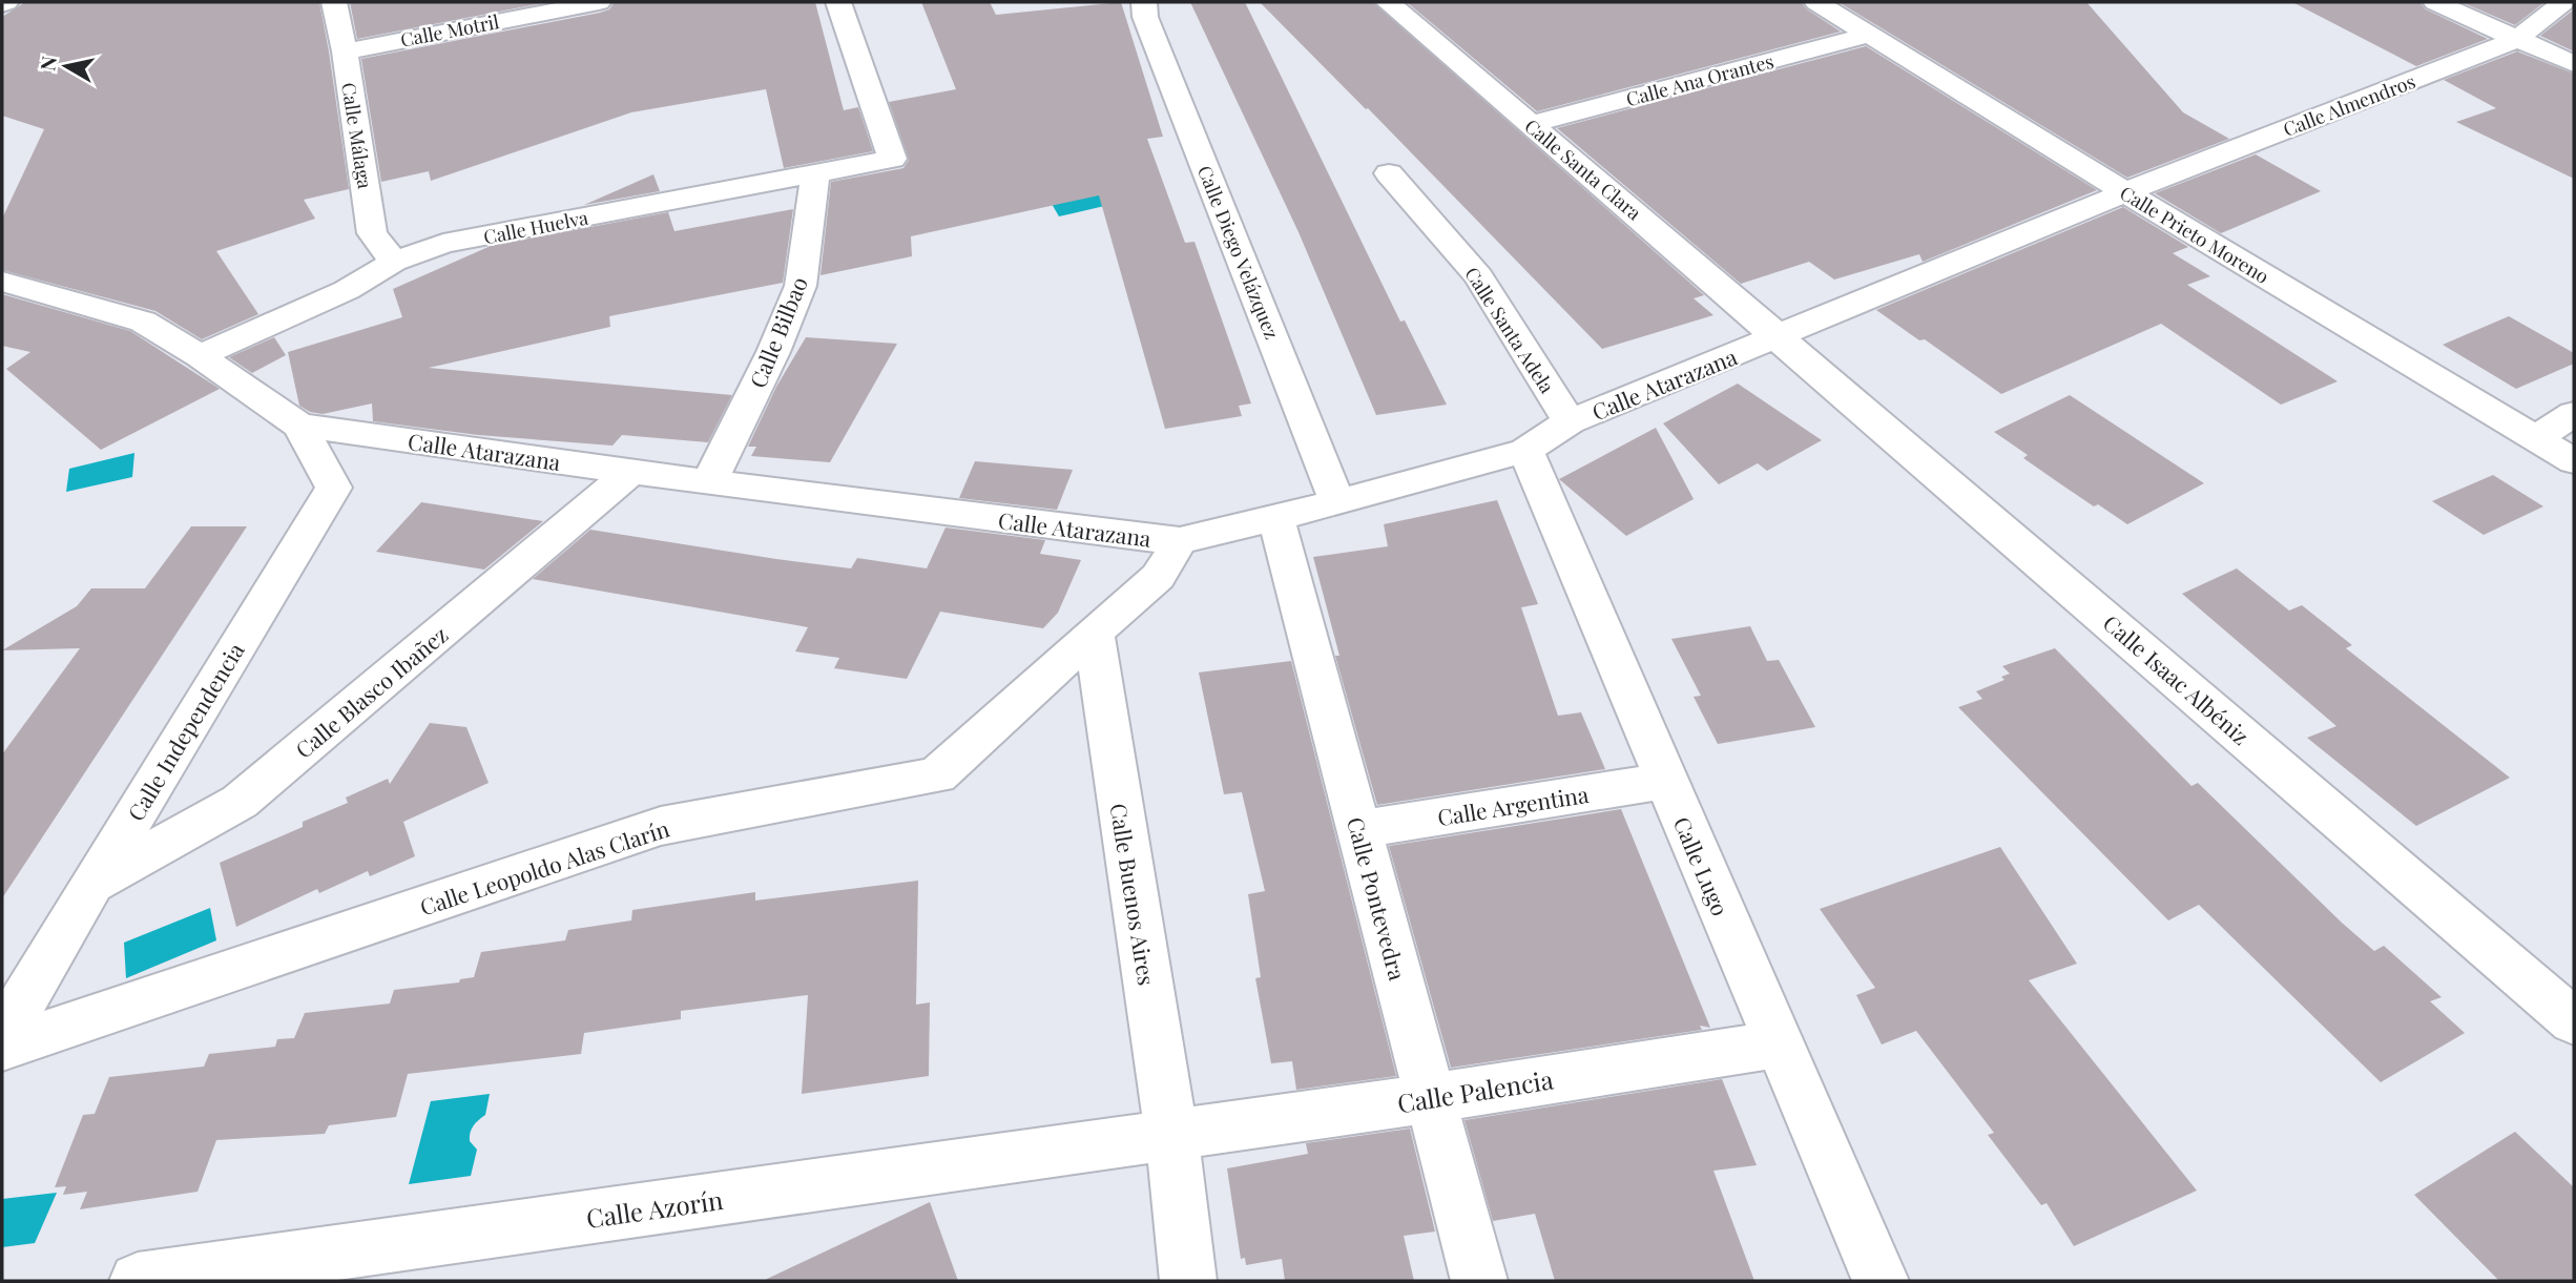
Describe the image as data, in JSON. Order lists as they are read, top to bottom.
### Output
{
  "streets": {
    "street": [
      "Calle Motril",
      "Calle Ana Orantes",
      "Calle Almendros",
      "Calle Málaga",
      "Calle Santa Clara",
      "Calle Huelva",
      "Calle Prieto Moreno",
      "Calle Diego Velázquez",
      "Calle Santa Adela",
      "Calle Bilbao",
      "Calle Atarazana",
      "Calle Isaac Albéniz",
      "Calle Blasco Ibañez",
      "Calle Independencia",
      "Calle Argentina",
      "Calle Lugo",
      "Calle Leopoldo Alas Clarín",
      "Calle Buenos Aires",
      "Calle Pontevedra",
      "Calle Palencia",
      "Calle Azorín"
    ]
  },
  "crossings": [
    ["Calle Motril", "Calle Málaga"],
    ["Calle Ana Orantes", "Calle Santa Clara"],
    ["Calle Ana Orantes", "Calle Prieto Moreno"],
    ["Calle Almendros", "Calle Prieto Moreno"],
    ["Calle Almendros", "Calle Atarazana"],
    ["Calle Málaga", "Calle Huelva"],
    ["Calle Santa Clara", "Calle Atarazana"],
    ["Calle Santa Clara", "Calle Isaac Albéniz"],
    ["Calle Huelva", "Calle Bilbao"],
    ["Calle Huelva", "Calle Atarazana"],
    ["Calle Prieto Moreno", "Calle Atarazana"],
    ["Calle Diego Velázquez", "Calle Atarazana"],
    ["Calle Santa Adela", "Calle Atarazana"],
    ["Calle Bilbao", "Calle Atarazana"],
    ["Calle Atarazana", "Calle Isaac Albéniz"],
    ["Calle Atarazana", "Calle Blasco Ibañez"],
    ["Calle Atarazana", "Calle Independencia"],
    ["Calle Atarazana", "Calle Lugo"],
    ["Calle Atarazana", "Calle Pontevedra"],
    ["Calle Blasco Ibañez", "Calle Independencia"],
    ["Calle Argentina", "Calle Lugo"],
    ["Calle Argentina", "Calle Pontevedra"],
    ["Calle Lugo", "Calle Palencia"],
    ["Calle Leopoldo Alas Clarín", "Calle Buenos Aires"],
    ["Calle Buenos Aires", "Calle Palencia"],
    ["Calle Buenos Aires", "Calle Azorín"],
    ["Calle Pontevedra", "Calle Palencia"],
    ["Calle Palencia", "Calle Azorín"]
  ],
  "north": "left"
}
